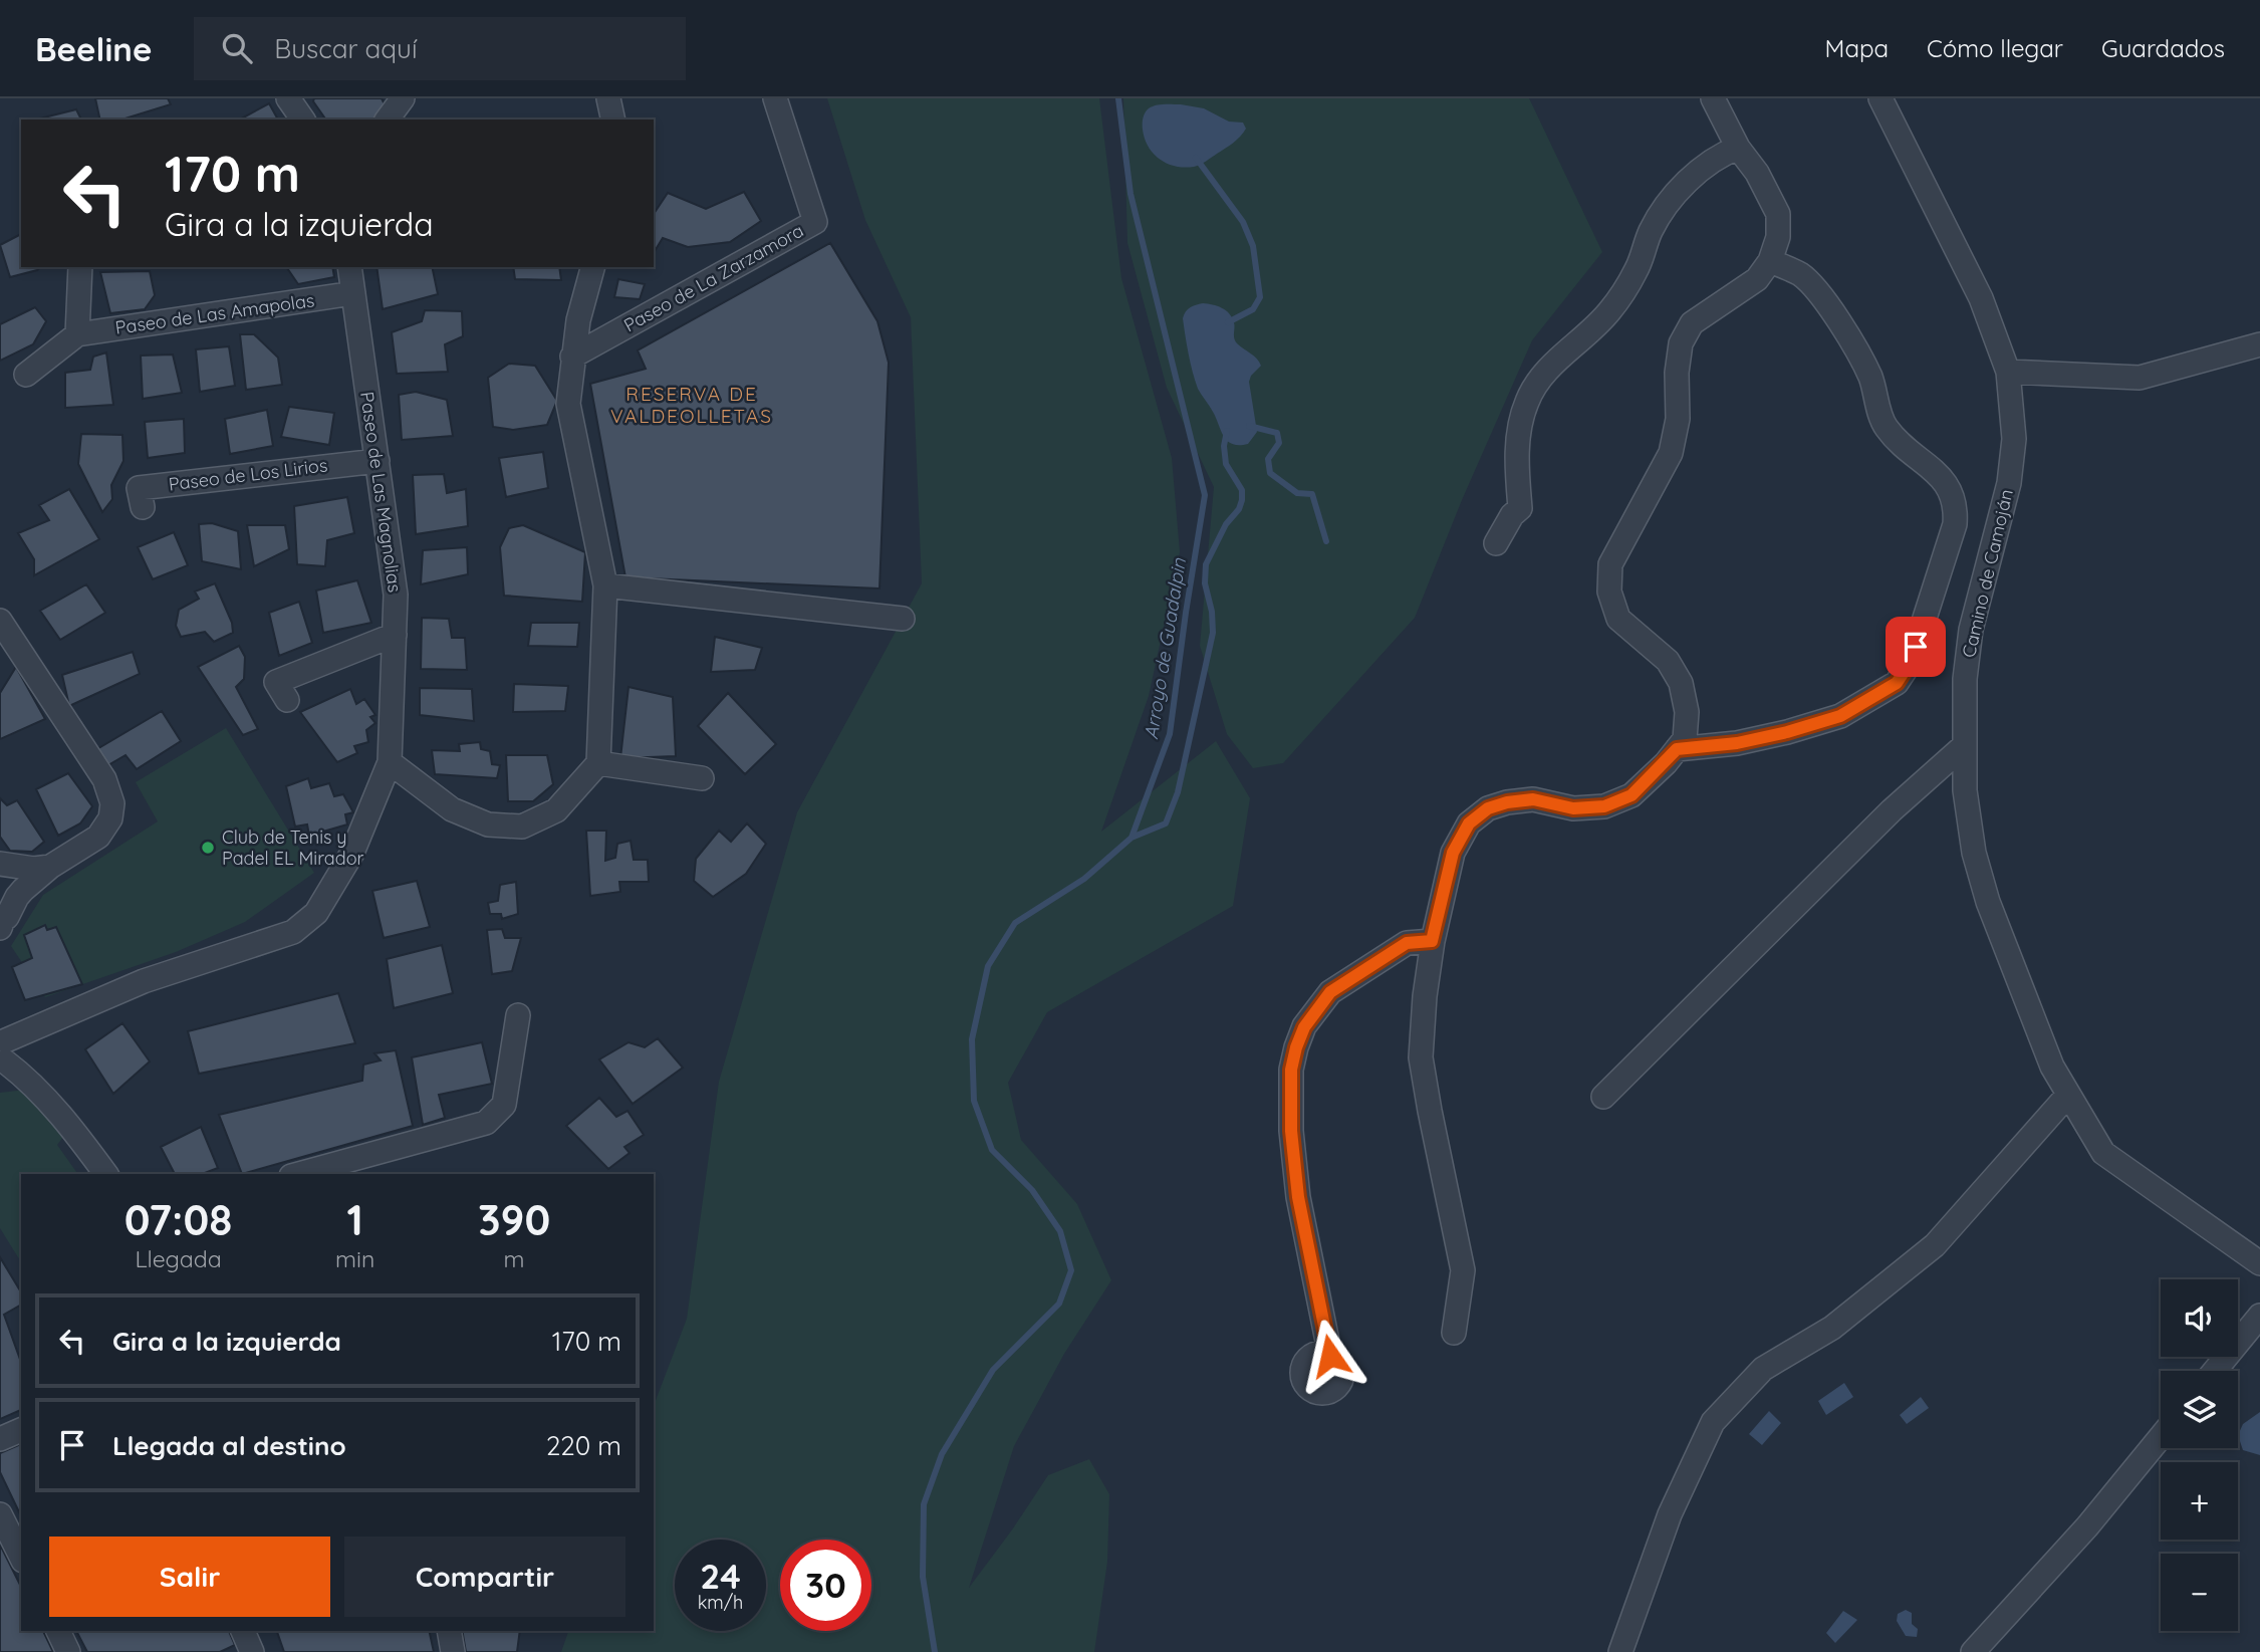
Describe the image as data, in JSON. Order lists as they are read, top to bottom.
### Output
{
  "streets": {
    "street": [
      "Paseo de La Zarzamora",
      "Paseo de Las Amapolas",
      "Paseo de Los Lirios",
      "Paseo de Las Magnolias",
      "Camino de Camoján"
    ]
  },
  "crossings": [
    ["Paseo de Las Amapolas", "Paseo de Las Magnolias"],
    ["Paseo de Los Lirios", "Paseo de Las Magnolias"]
  ],
  "districts": ["RESERVA DE VALDEOLLETAS"],
  "water": ["Arroyo de Guadalpin"],
  "places": ["Club de Tenis y Padel EL Mirador"],
  "page": {
    "header": "Beeline",
    "search": "Buscar aquí",
    "nav": ["Mapa", "Cómo llegar", "Guardados"],
    "turn": ["170 m", "Gira a la izquierda"],
    "eta": [
      "07:08",
      "Llegada",
      "1",
      "min",
      "390",
      "m"
    ],
    "map_buttons": ["+", "−"],
    "list": [
      {
        "name": "Gira a la izquierda",
        "value": "170 m"
      },
      {
        "name": "Llegada al destino",
        "value": "220 m"
      }
    ],
    "buttons": ["Salir", "Compartir"],
    "speed": "24 km/h",
    "limit": "30"
  }
}
